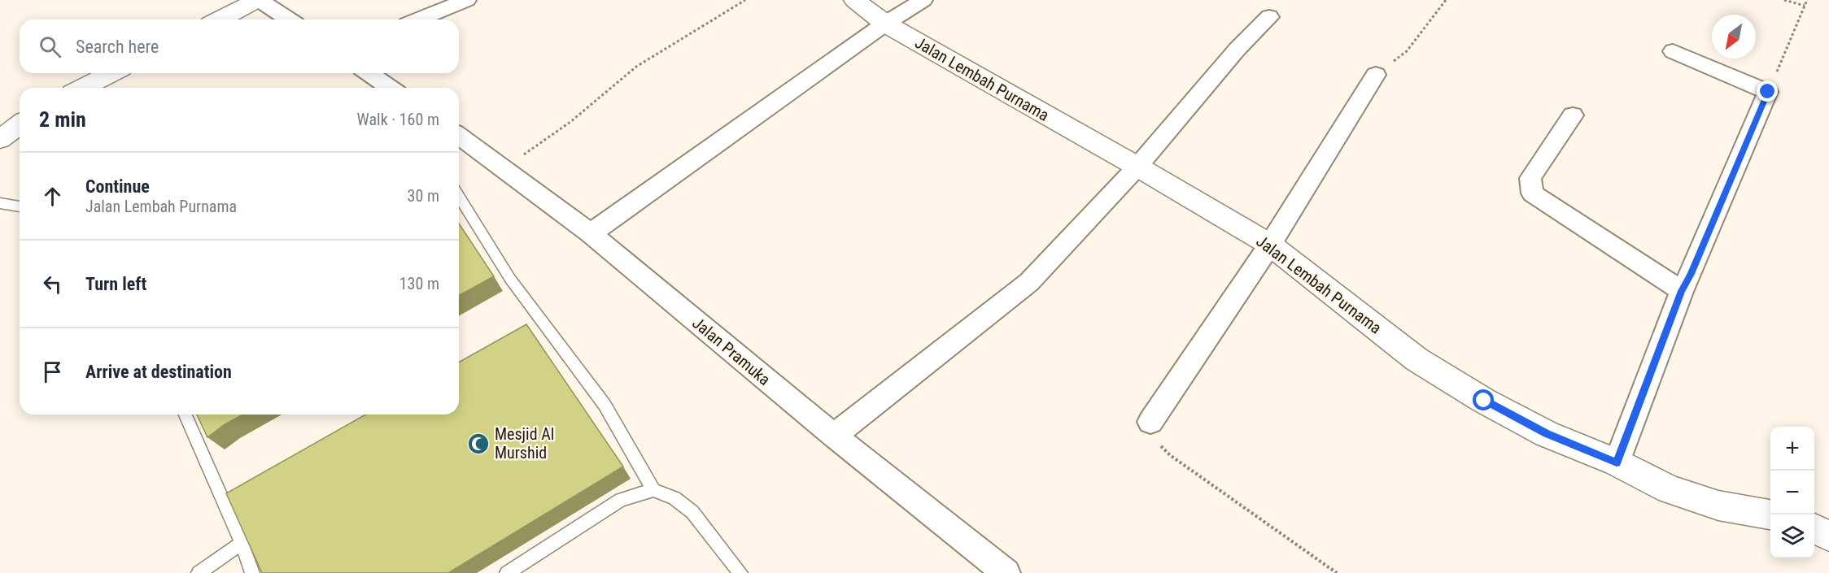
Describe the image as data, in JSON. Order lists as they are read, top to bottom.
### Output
{
  "streets": {
    "street": ["Jalan Lembah Purnama", "Jalan Pramuka"]
  },
  "places": {
    "mosque": ["Mesjid Al Murshid"]
  },
  "north": "bottom left",
  "page": {
    "search": "Search here",
    "heading": ["2 min", "Walk · 160 m"],
    "list": [
      ["Continue", "Jalan Lembah Purnama", "30 m"],
      ["Turn left", "130 m"],
      "Arrive at destination"
    ],
    "map_buttons": ["+", "−"]
  }
}
